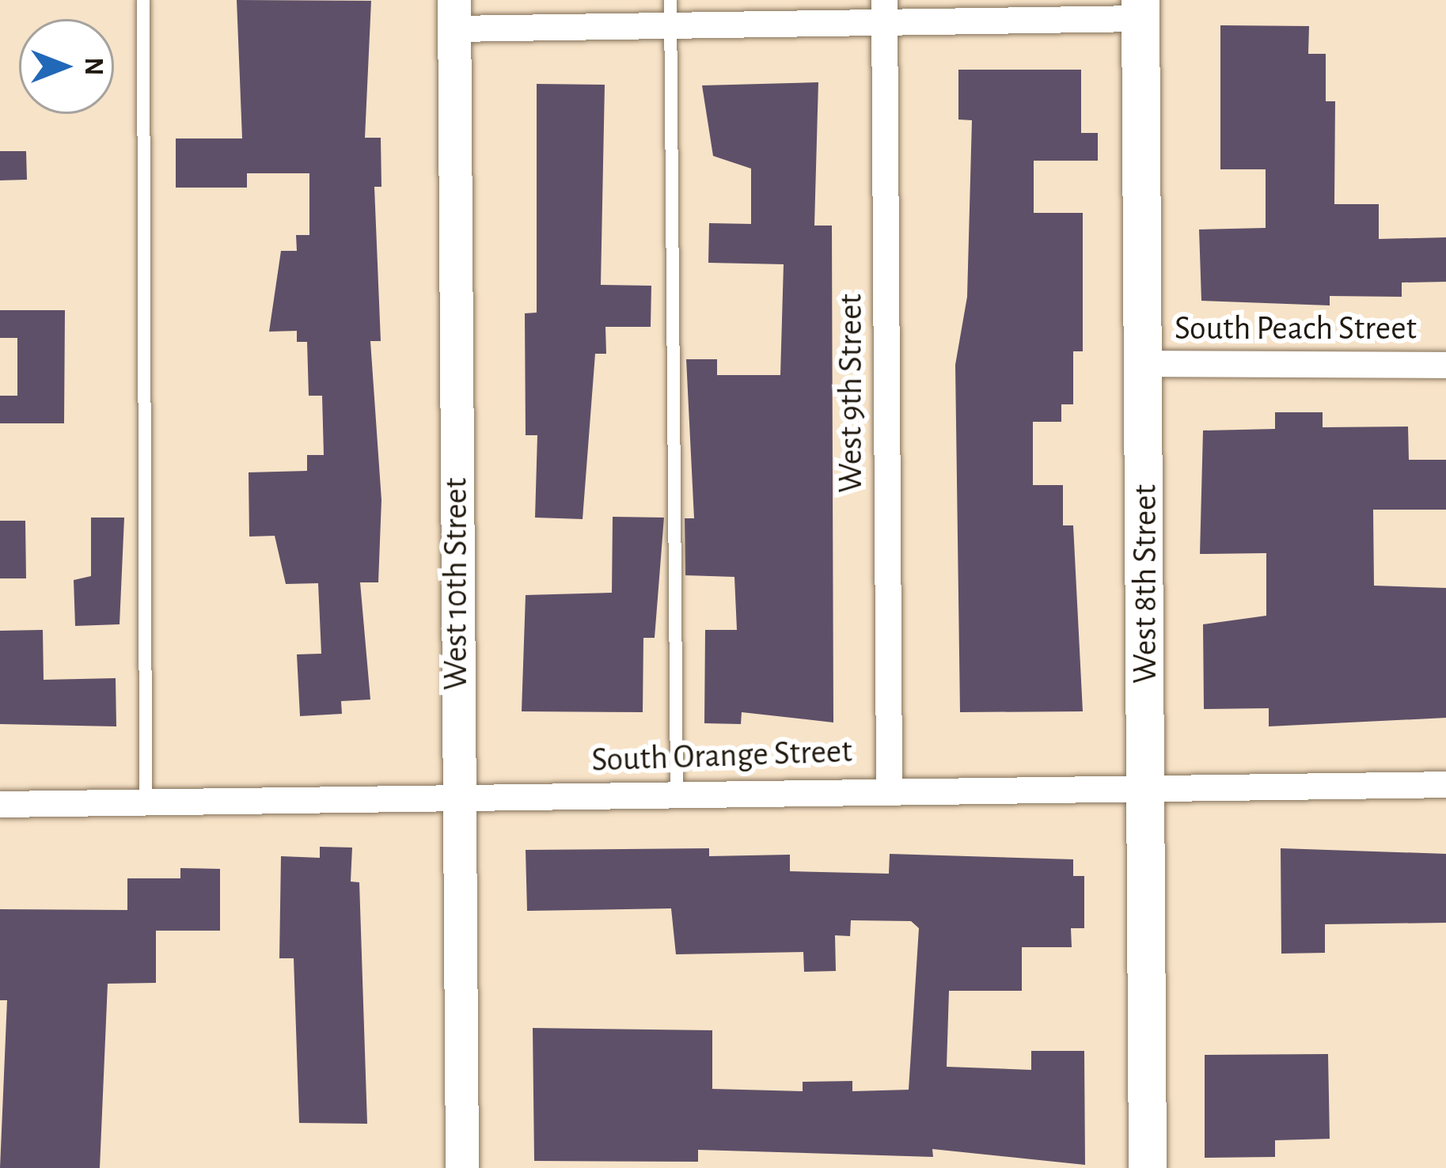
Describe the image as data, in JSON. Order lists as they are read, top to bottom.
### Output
{
  "streets": {
    "main road": ["West 8th Street"],
    "street": [
      "South Peach Street",
      "West 9th Street",
      "West 10th Street",
      "South Orange Street"
    ]
  },
  "crossings": [
    ["South Peach Street", "West 8th Street"],
    ["West 9th Street", "South Orange Street"],
    ["West 10th Street", "South Orange Street"],
    ["West 8th Street", "South Orange Street"]
  ],
  "north": "right"
}
